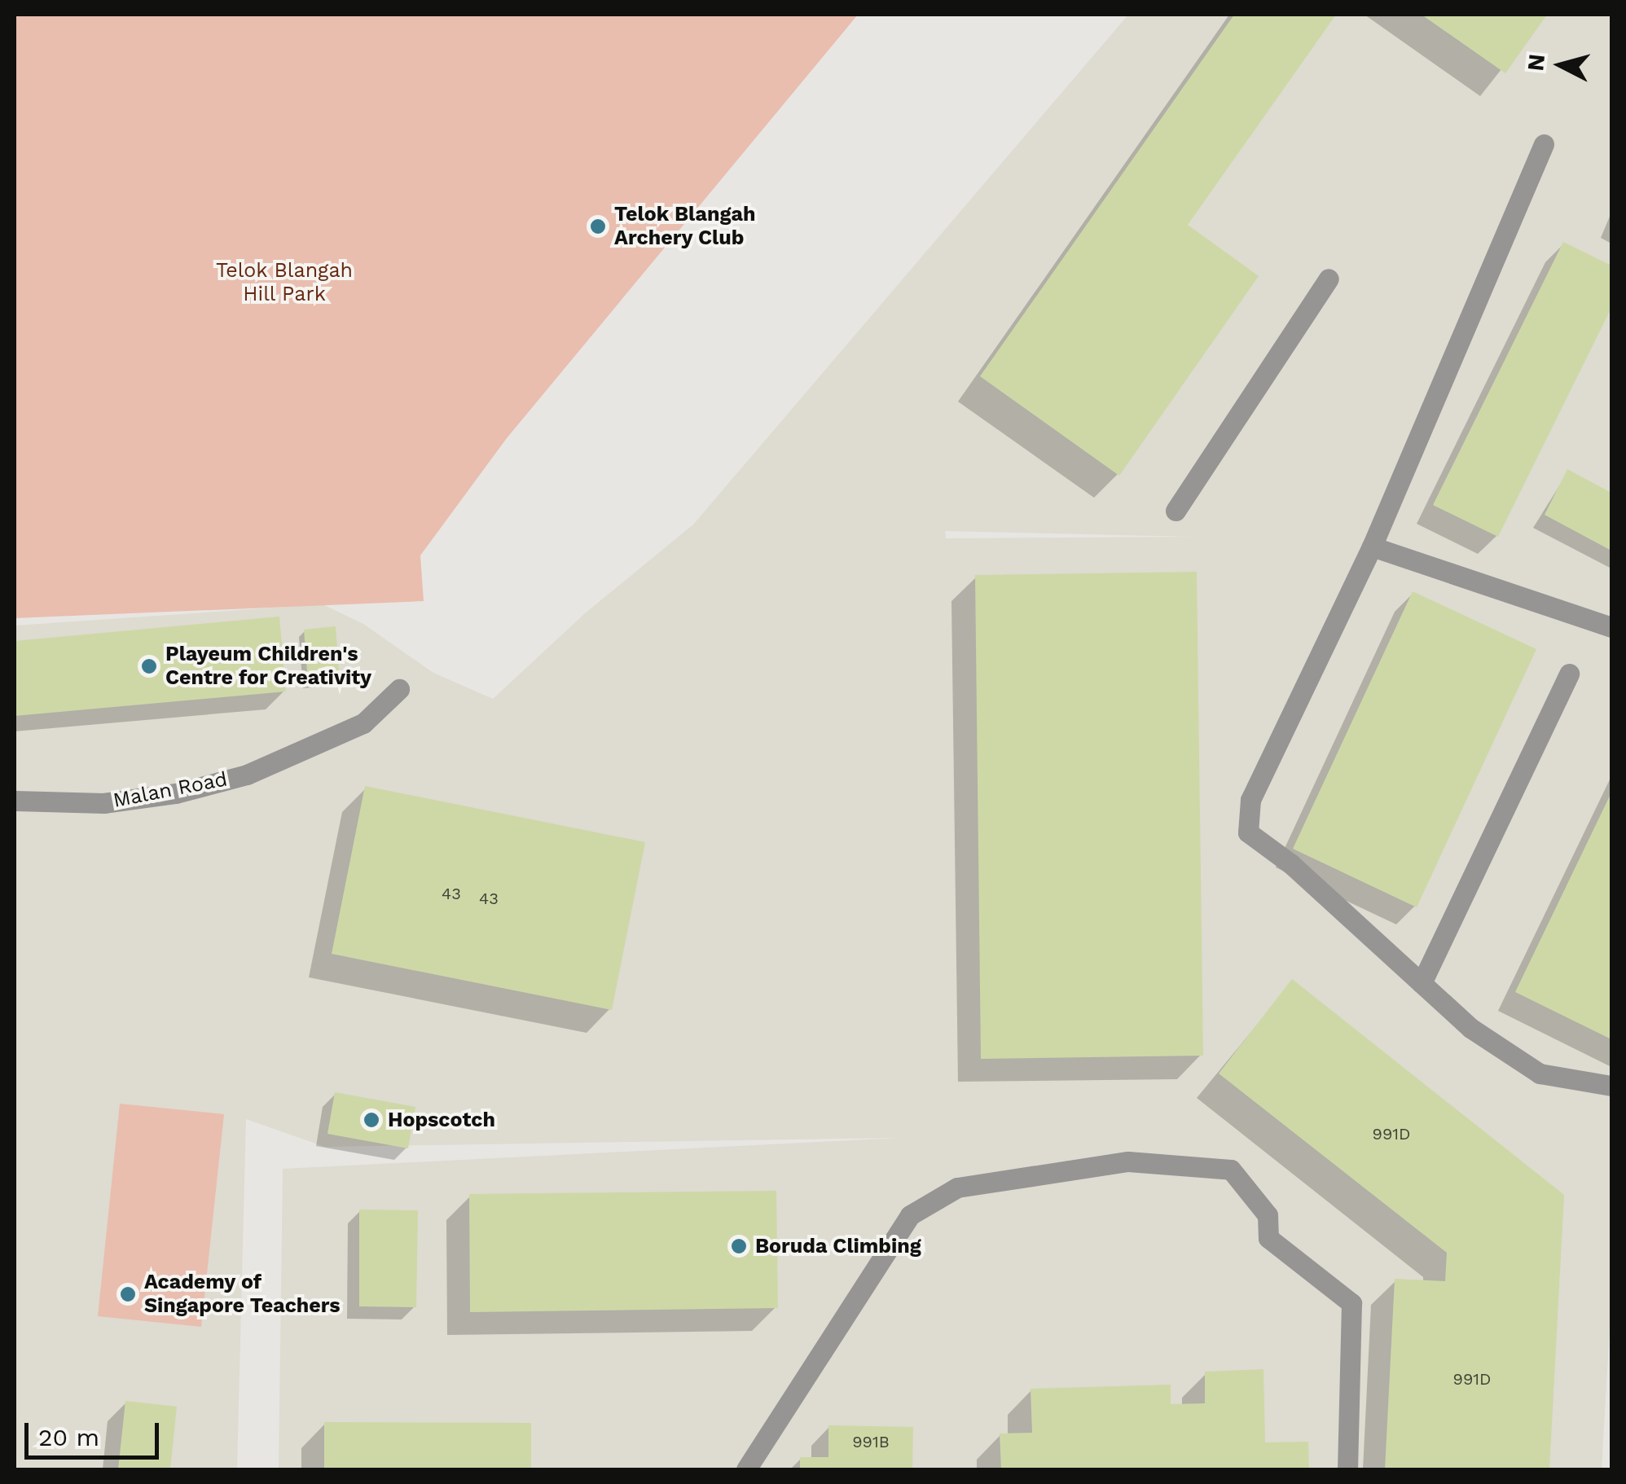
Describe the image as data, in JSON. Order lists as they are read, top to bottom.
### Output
{
  "streets": {
    "street": ["Malan Road"]
  },
  "parks": ["Telok Blangah Hill Park"],
  "places": [
    "Telok Blangah Archery Club",
    "Playeum Children's Centre for Creativity",
    "Hopscotch",
    "Boruda Climbing",
    "Academy of Singapore Teachers"
  ],
  "house_numbers": [
    "43",
    "43",
    "991D",
    "991D",
    "991B"
  ],
  "scale_bar": "20 m",
  "north": "left"
}
